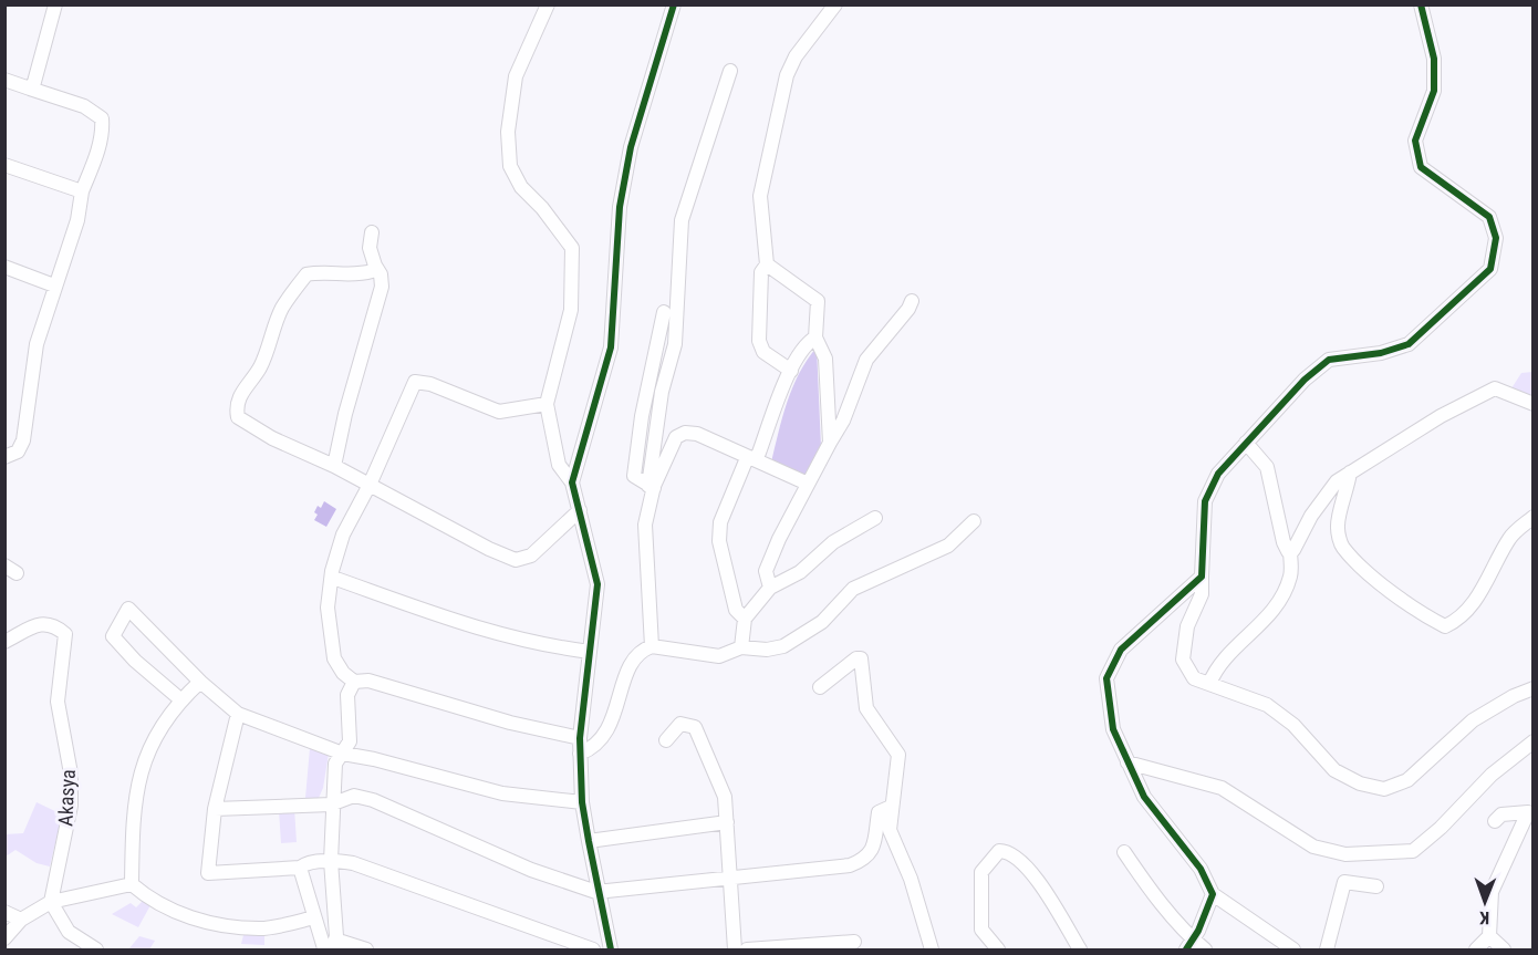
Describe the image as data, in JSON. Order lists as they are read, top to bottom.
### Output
{
  "streets": {
    "street": ["Akasya"]
  },
  "north": "bottom"
}
